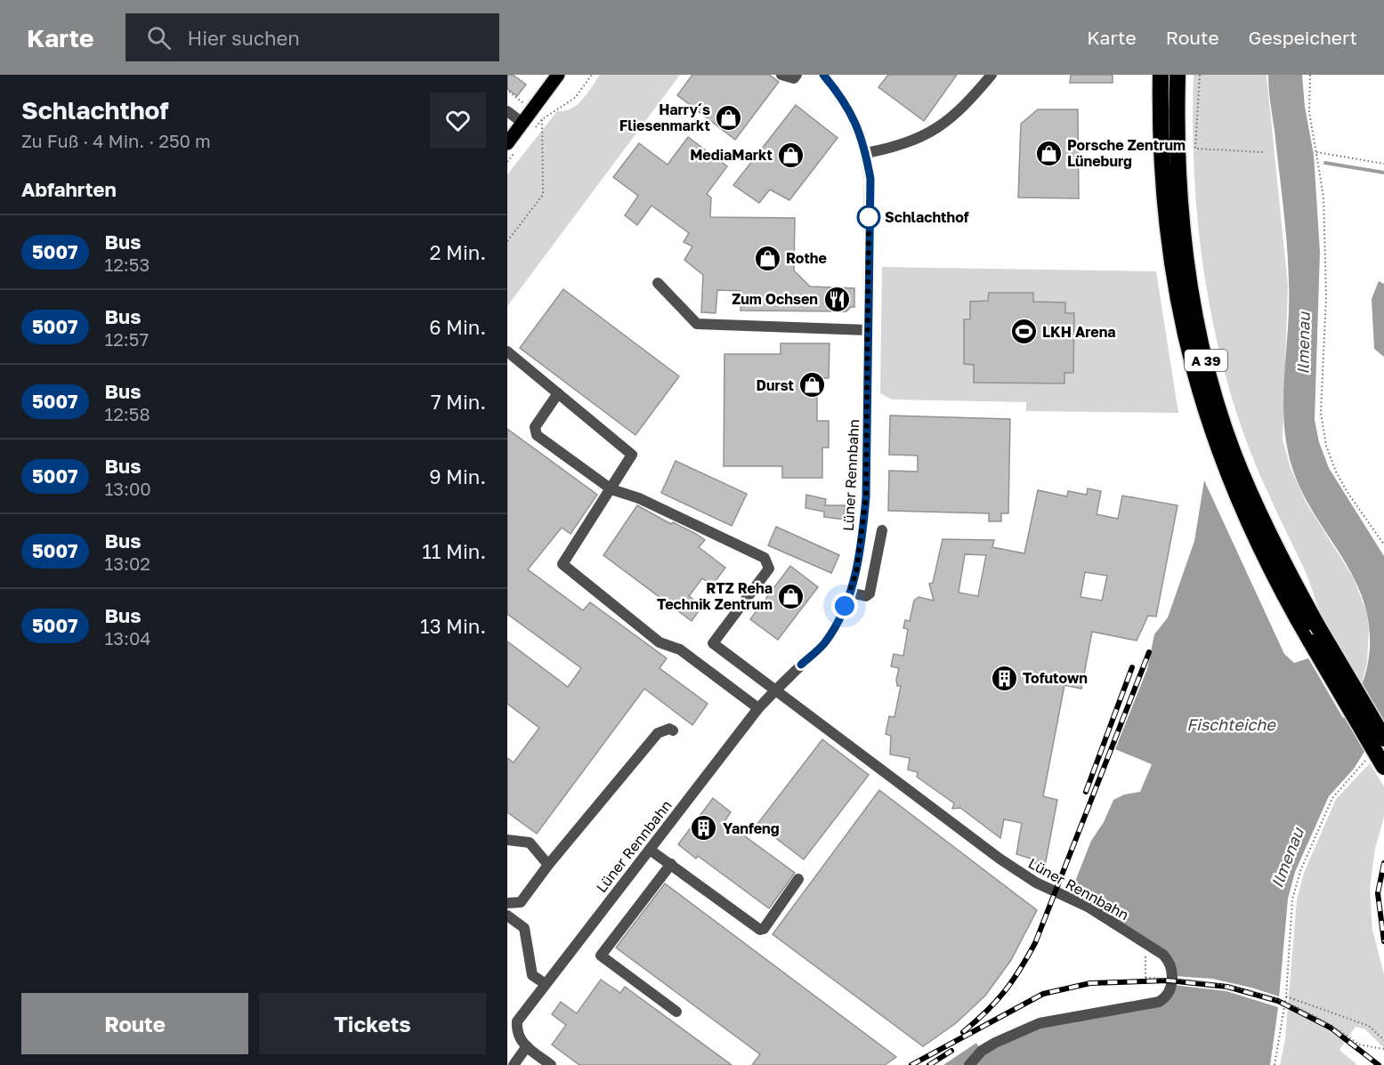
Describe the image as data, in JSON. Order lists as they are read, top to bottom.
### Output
{
  "streets": {
    "highway": ["A 39"],
    "street": ["Lüner Rennbahn"]
  },
  "water": ["Ilmenau", "Fischteiche"],
  "places": {
    "shop": [
      "Harry´s Fliesenmarkt",
      "Porsche Zentrum Lüneburg",
      "MediaMarkt",
      "Rothe",
      "Durst",
      "RTZ Reha Technik Zentrum"
    ],
    "other": ["Schlachthof"],
    "restaurant": ["Zum Ochsen"],
    "sports": ["LKH Arena"],
    "building": ["Tofutown", "Yanfeng"]
  },
  "lines": ["bus line 5007"],
  "page": {
    "header": "Karte",
    "search": "Hier suchen",
    "nav": ["Karte", "Route", "Gespeichert"],
    "heading": [
      ["Schlachthof", "Zu Fuß · 4 Min. · 250 m"],
      "Abfahrten"
    ],
    "list": [
      {
        "mark": "5007",
        "name": "Bus",
        "note": "12:53",
        "value": "2 Min."
      },
      {
        "mark": "5007",
        "name": "Bus",
        "note": "12:57",
        "value": "6 Min."
      },
      {
        "mark": "5007",
        "name": "Bus",
        "note": "12:58",
        "value": "7 Min."
      },
      {
        "mark": "5007",
        "name": "Bus",
        "note": "13:00",
        "value": "9 Min."
      },
      {
        "mark": "5007",
        "name": "Bus",
        "note": "13:02",
        "value": "11 Min."
      },
      {
        "mark": "5007",
        "name": "Bus",
        "note": "13:04",
        "value": "13 Min."
      }
    ],
    "buttons": ["Route", "Tickets"]
  }
}
